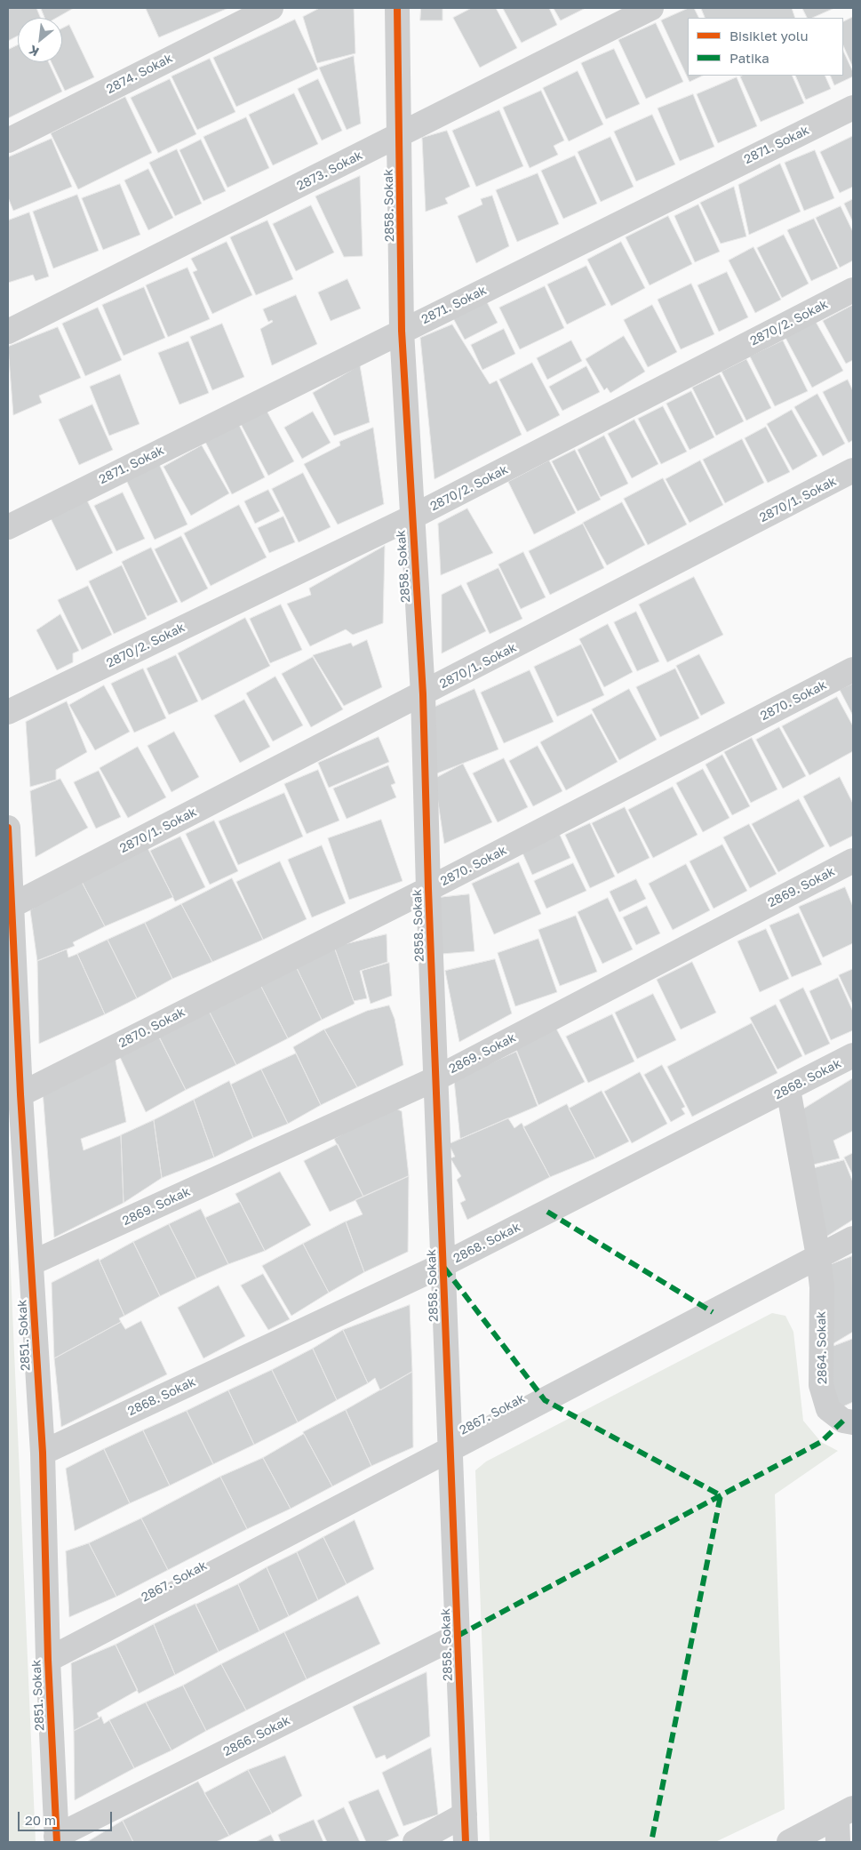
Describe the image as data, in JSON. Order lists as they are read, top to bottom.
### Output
{
  "streets": {
    "street": [
      "2874. Sokak",
      "2871. Sokak",
      "2873. Sokak",
      "2858. Sokak",
      "2870/2. Sokak",
      "2870/1. Sokak",
      "2870. Sokak",
      "2869. Sokak",
      "2868. Sokak",
      "2851. Sokak",
      "2864. Sokak",
      "2867. Sokak",
      "2866. Sokak"
    ]
  },
  "crossings": [
    ["2871. Sokak", "2858. Sokak"],
    ["2873. Sokak", "2858. Sokak"],
    ["2858. Sokak", "2870/2. Sokak"],
    ["2858. Sokak", "2870/1. Sokak"],
    ["2858. Sokak", "2870. Sokak"],
    ["2858. Sokak", "2869. Sokak"],
    ["2858. Sokak", "2868. Sokak"],
    ["2858. Sokak", "2867. Sokak"],
    ["2858. Sokak", "2866. Sokak"],
    ["2870/1. Sokak", "2851. Sokak"],
    ["2870. Sokak", "2851. Sokak"],
    ["2869. Sokak", "2851. Sokak"],
    ["2868. Sokak", "2851. Sokak"],
    ["2868. Sokak", "2864. Sokak"],
    ["2851. Sokak", "2867. Sokak"],
    ["2851. Sokak", "2866. Sokak"],
    ["2864. Sokak", "2867. Sokak"]
  ],
  "legend": ["Bisiklet yolu", "Patika"],
  "scale_bar": "20 m",
  "north": "bottom left"
}
